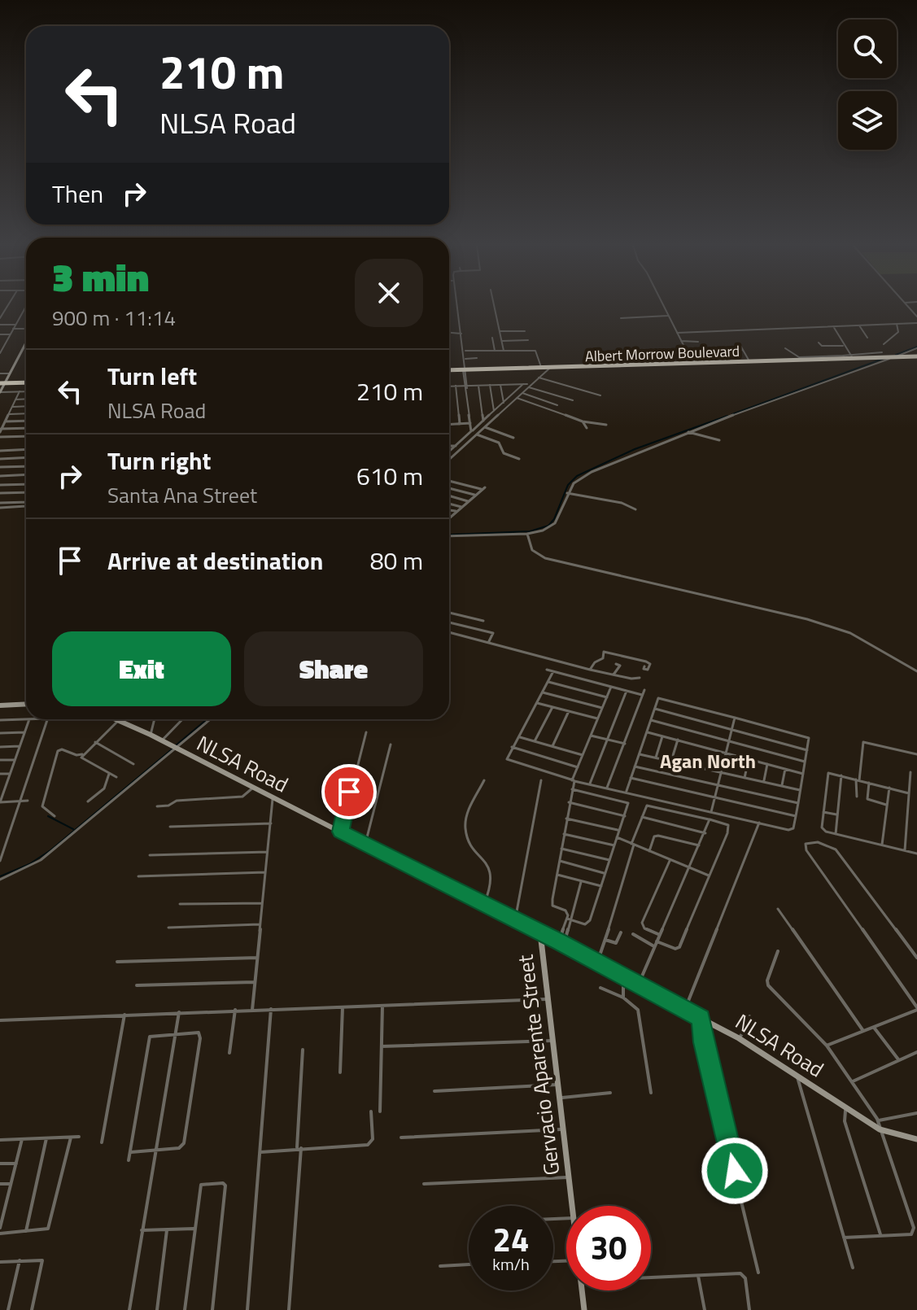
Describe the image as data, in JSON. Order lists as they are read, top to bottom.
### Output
{
  "streets": {
    "highway": ["Albert Morrow Boulevard"],
    "main road": ["NLSA Road", "Gervacio Aparente Street"]
  },
  "crossings": [
    ["NLSA Road", "Gervacio Aparente Street"]
  ],
  "districts": ["Agan North"],
  "page": {
    "turn": ["210 m", "NLSA Road"],
    "then": "Then",
    "heading": ["3 min", "900 m · 11:14"],
    "list": [
      {
        "name": "Turn left",
        "note": "NLSA Road",
        "value": "210 m"
      },
      {
        "name": "Turn right",
        "note": "Santa Ana Street",
        "value": "610 m"
      },
      {
        "name": "Arrive at destination",
        "value": "80 m"
      }
    ],
    "buttons": ["Exit", "Share"],
    "speed": "24 km/h",
    "limit": "30"
  }
}
